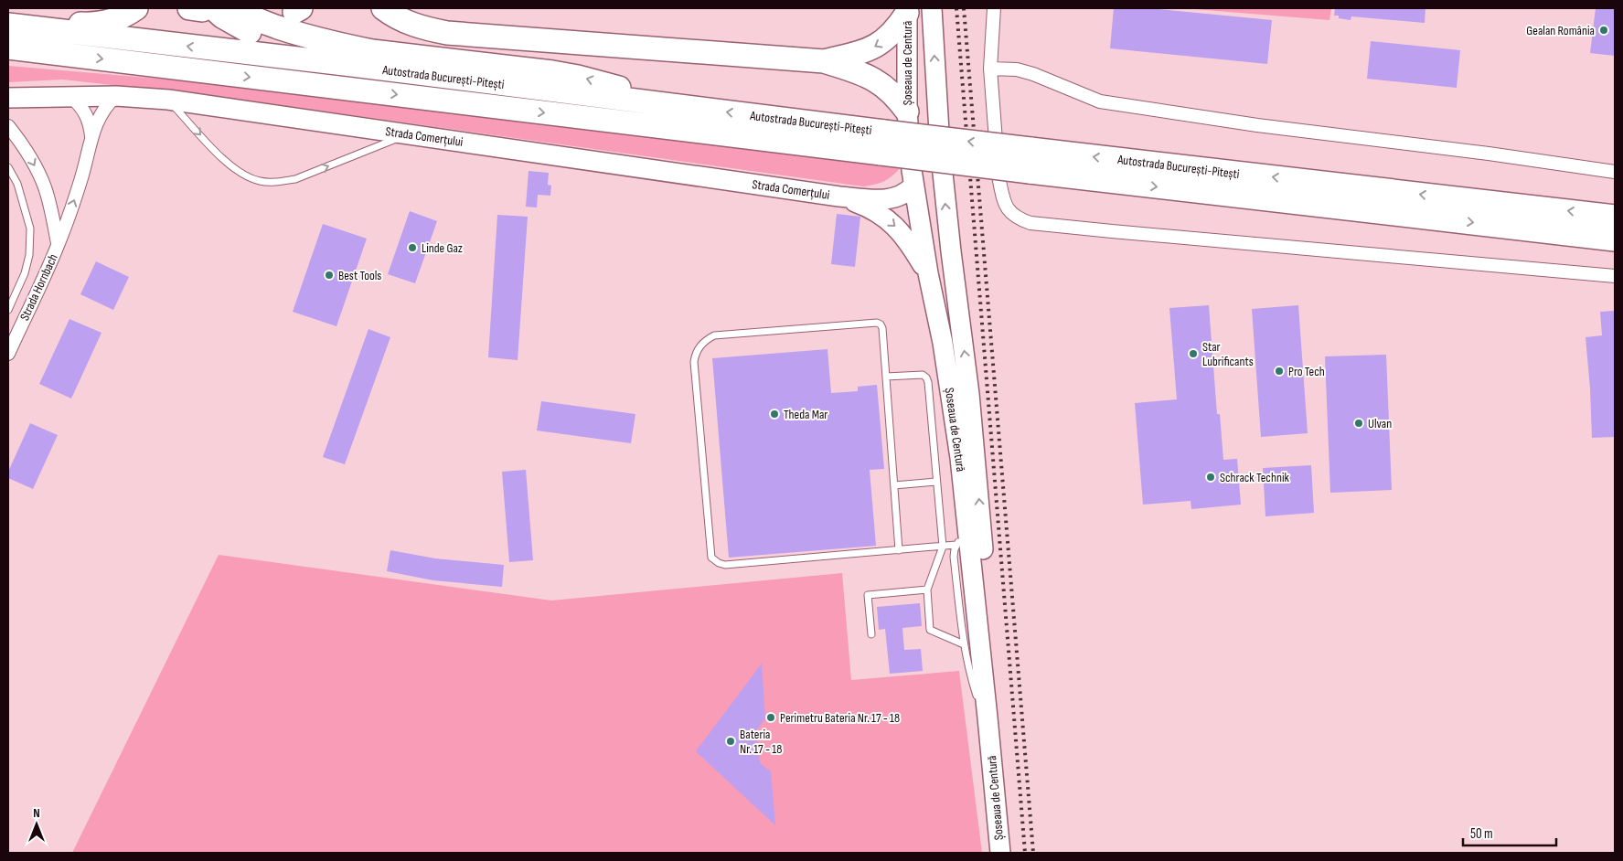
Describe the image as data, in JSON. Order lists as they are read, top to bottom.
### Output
{
  "streets": {
    "highway": ["Autostrada București-Pitești"],
    "main road": ["Șoseaua de Centură", "Strada Comerțului"],
    "street": ["Strada Hornbach"]
  },
  "crossings": [
    ["Strada Comerțului", "Strada Hornbach"]
  ],
  "places": [
    "Gealan România",
    "Linde Gaz",
    "Best Tools",
    "Star Lubrificants",
    "Pro Tech",
    "Theda Mar",
    "Ulvan",
    "Schrack Technik",
    "Perimetru Bateria Nr. 17 - 18",
    "Bateria Nr. 17 - 18"
  ],
  "scale_bar": "50 m",
  "north": "top"
}
